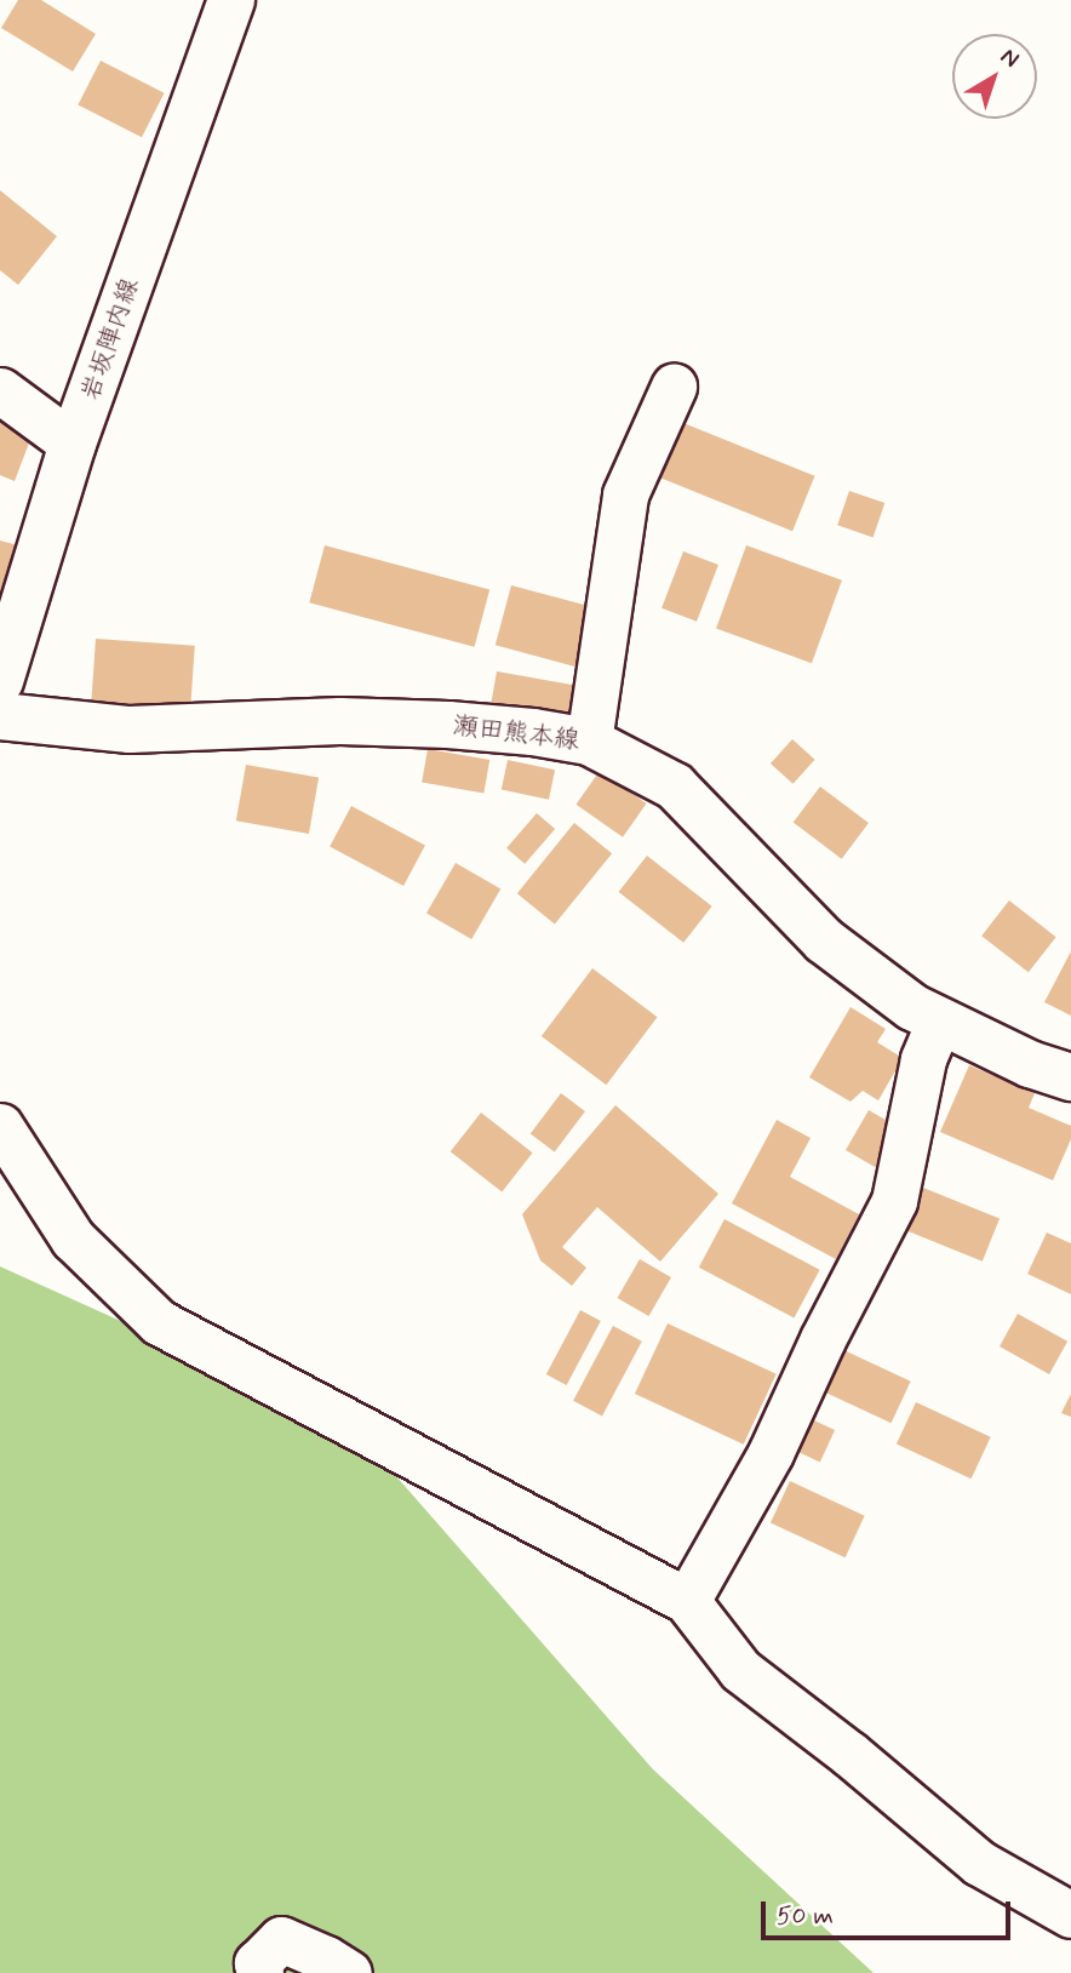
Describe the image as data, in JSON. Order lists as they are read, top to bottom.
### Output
{
  "streets": {
    "main road": ["岩坂陣内線", "瀬田熊本線"]
  },
  "scale_bar": "50 m",
  "north": "top right"
}
